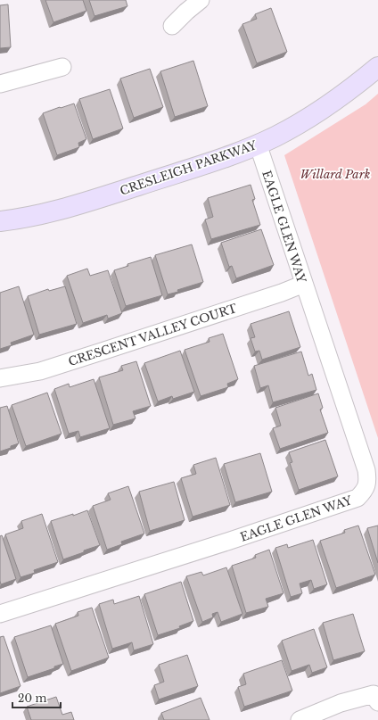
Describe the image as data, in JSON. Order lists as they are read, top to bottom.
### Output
{
  "streets": {
    "street": ["CRESLEIGH PARKWAY", "EAGLE GLEN WAY", "CRESCENT VALLEY COURT"]
  },
  "crossings": [
    ["CRESLEIGH PARKWAY", "EAGLE GLEN WAY"],
    ["EAGLE GLEN WAY", "CRESCENT VALLEY COURT"]
  ],
  "parks": ["Willard Park"],
  "scale_bar": "20 m"
}
